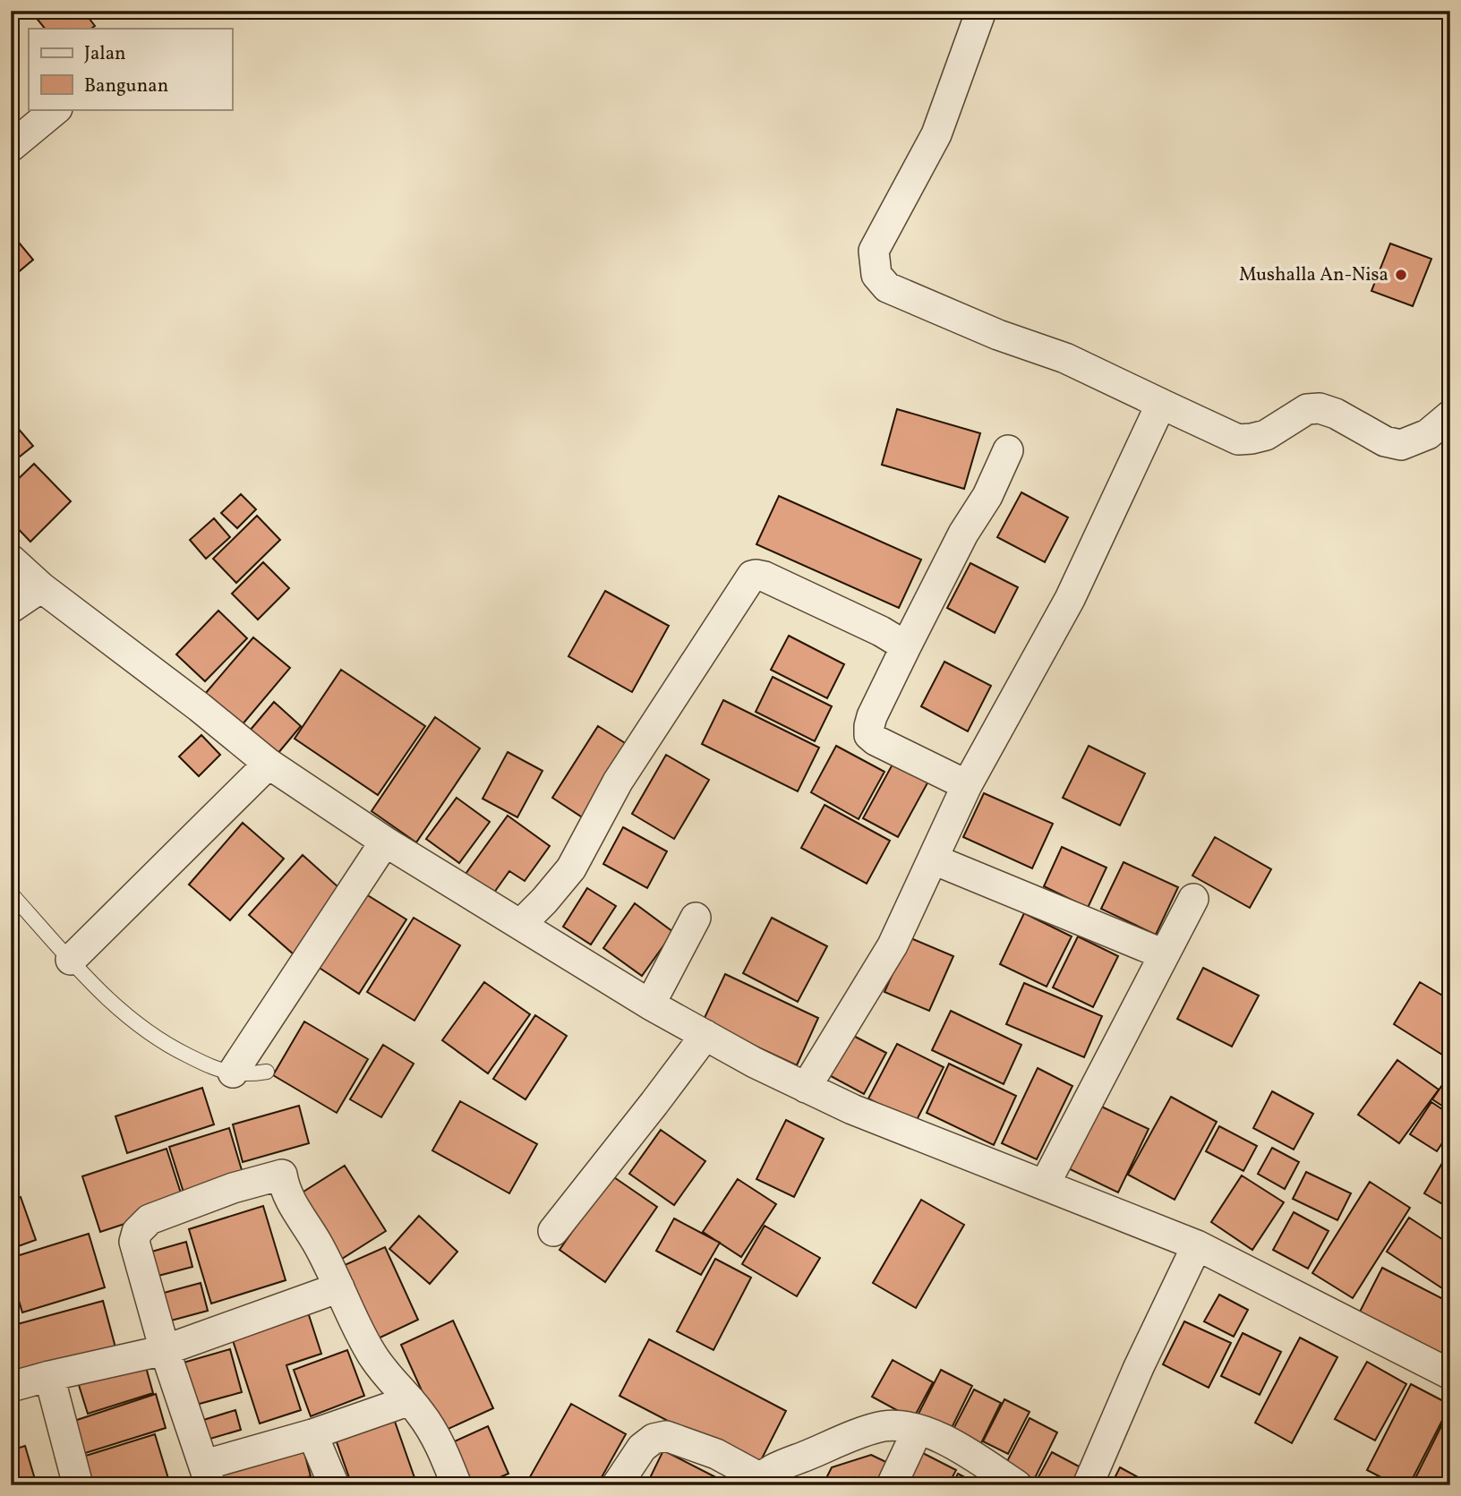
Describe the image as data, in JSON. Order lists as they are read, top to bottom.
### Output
{
  "places": ["Mushalla An-Nisa"],
  "legend": ["Jalan", "Bangunan"]
}
